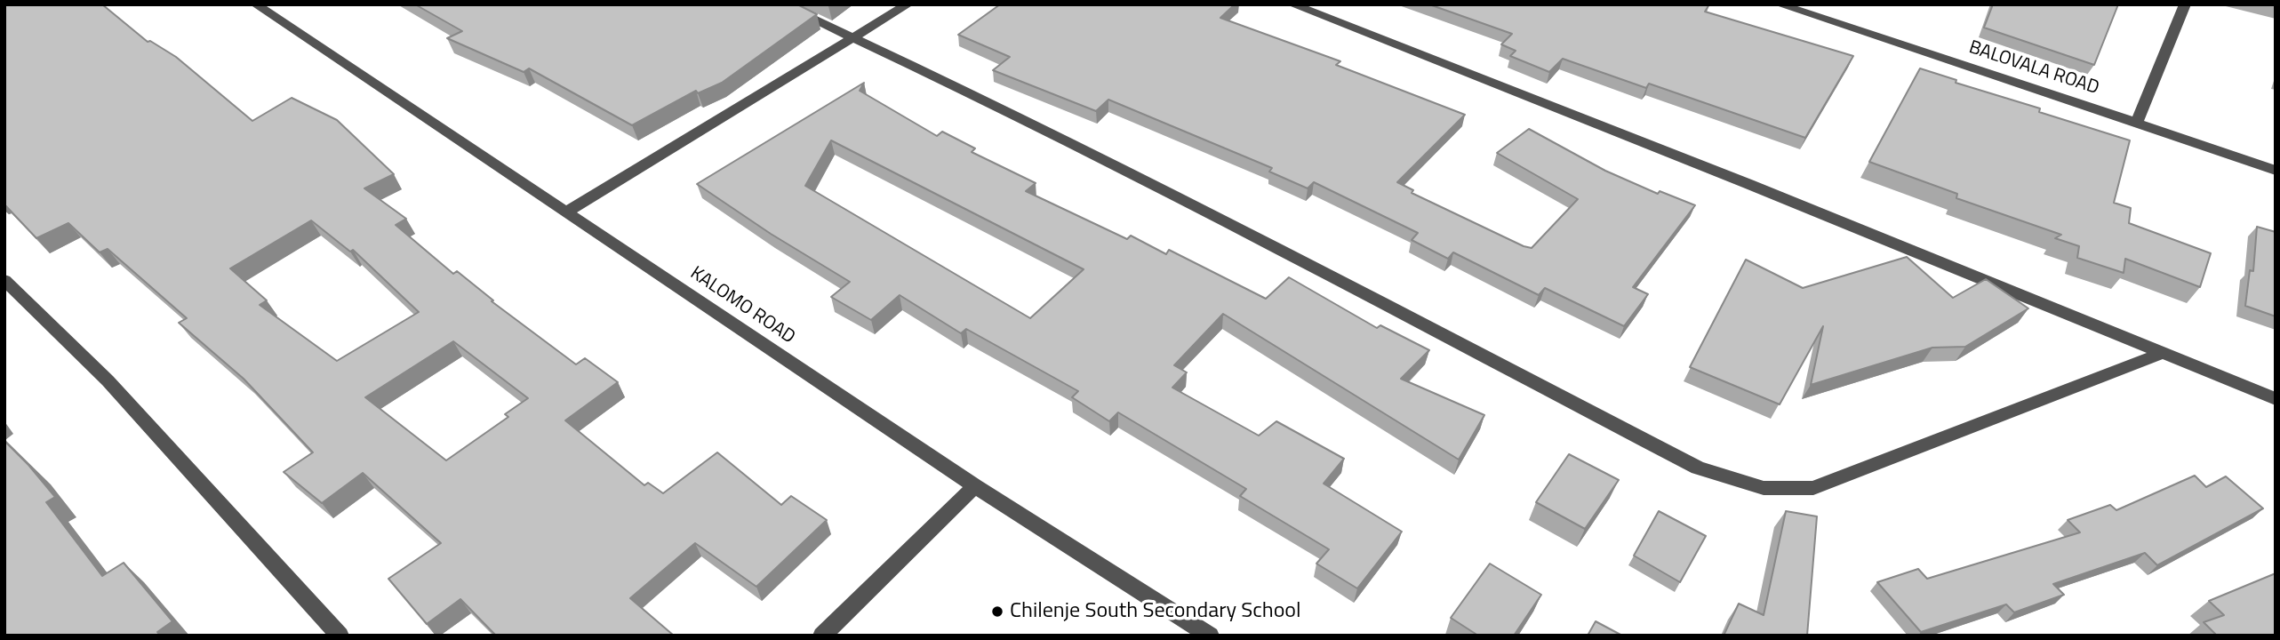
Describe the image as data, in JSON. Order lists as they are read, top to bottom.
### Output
{
  "streets": {
    "street": ["BALOVALA ROAD", "KALOMO ROAD"]
  },
  "places": ["Chilenje South Secondary School"]
}
